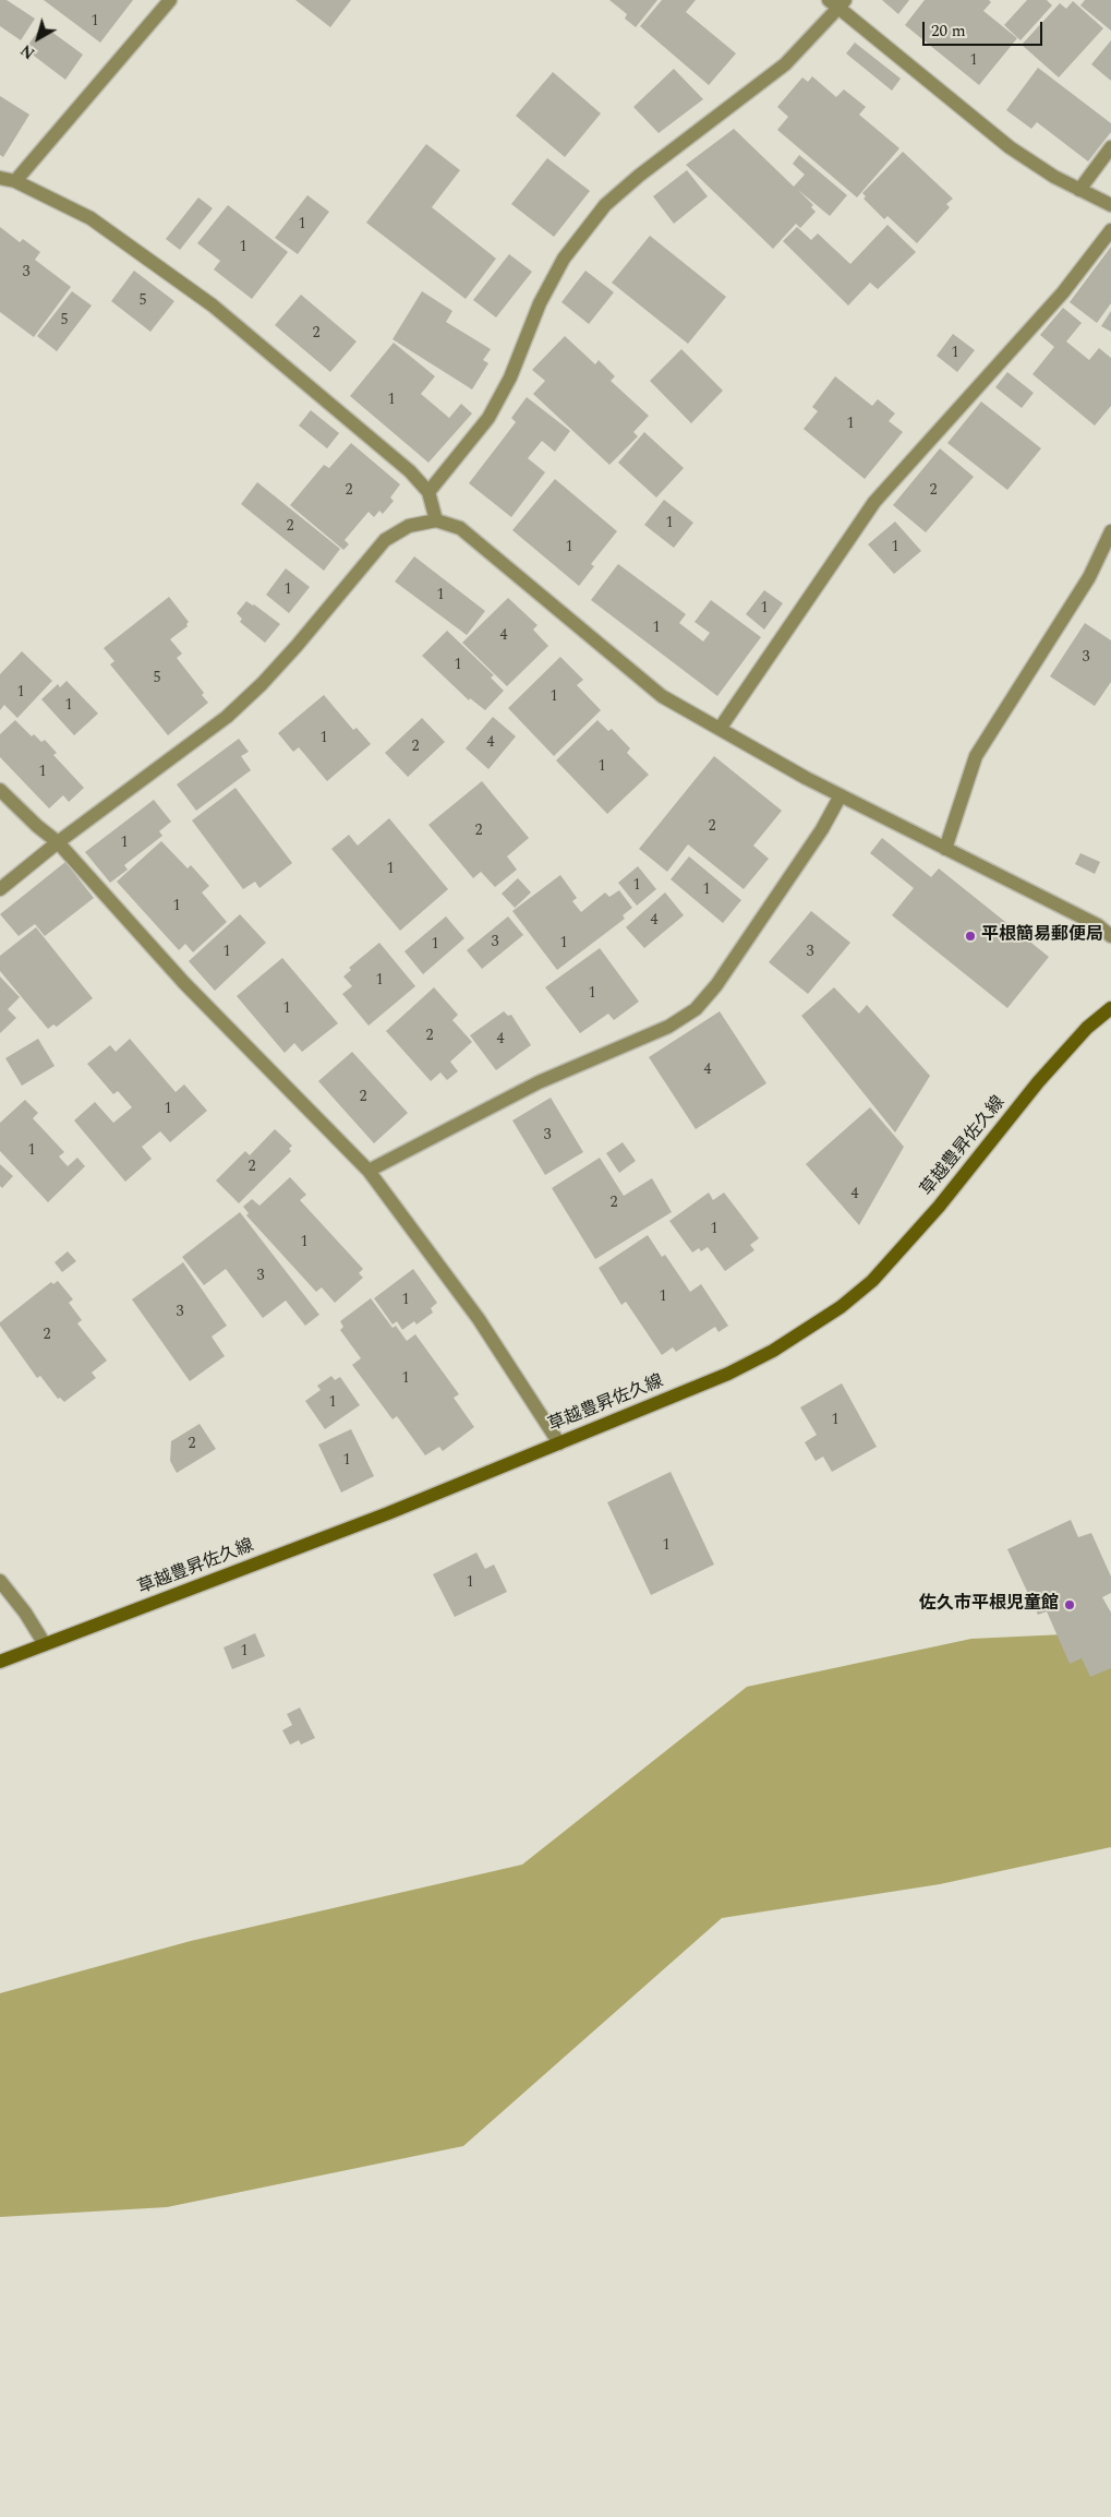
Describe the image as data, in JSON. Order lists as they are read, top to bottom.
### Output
{
  "streets": {
    "main road": ["草越豊昇佐久線"]
  },
  "places": ["平根簡易郵便局", "佐久市平根児童館"],
  "house_numbers": [
    "1",
    "1",
    "1",
    "1",
    "3",
    "5",
    "5",
    "2",
    "1",
    "1",
    "1",
    "2",
    "2",
    "1",
    "2",
    "1",
    "1",
    "1",
    "1",
    "1",
    "1",
    "4",
    "3",
    "1",
    "5",
    "1",
    "1",
    "1",
    "1",
    "4",
    "2",
    "1",
    "1",
    "2",
    "2",
    "1",
    "1",
    "1",
    "1",
    "1",
    "4",
    "3",
    "1",
    "1",
    "1",
    "3",
    "1",
    "1",
    "1",
    "2",
    "4",
    "4",
    "2",
    "1",
    "3",
    "1",
    "2",
    "4",
    "2",
    "1",
    "1",
    "3",
    "1",
    "1",
    "3",
    "2",
    "1",
    "1",
    "1",
    "2",
    "1",
    "1",
    "1",
    "1"
  ],
  "scale_bar": "20 m",
  "north": "bottom left"
}
